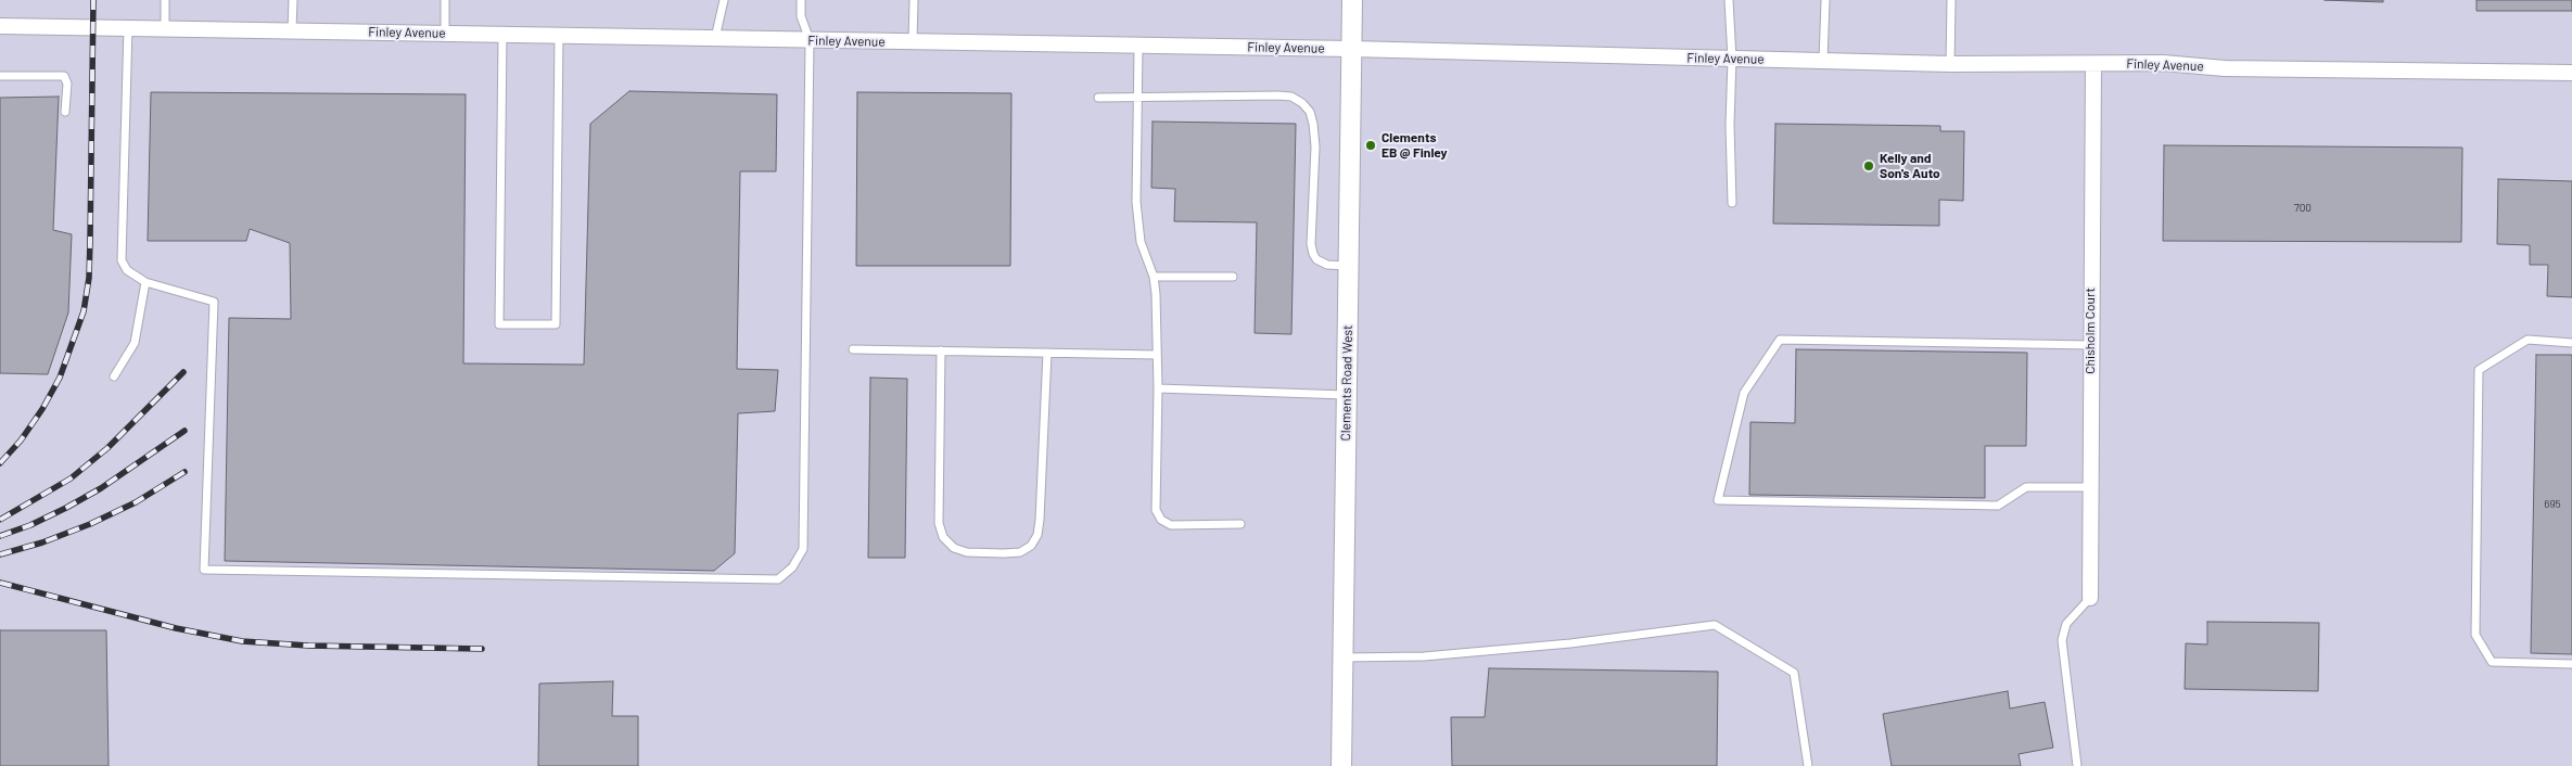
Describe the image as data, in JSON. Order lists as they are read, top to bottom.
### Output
{
  "streets": {
    "street": ["Finley Avenue", "Chisholm Court", "Clements Road West"]
  },
  "crossings": [
    ["Finley Avenue", "Chisholm Court"],
    ["Finley Avenue", "Clements Road West"]
  ],
  "places": ["Clements EB @ Finley", "Kelly and Son's Auto"],
  "house_numbers": ["700", "695"]
}
